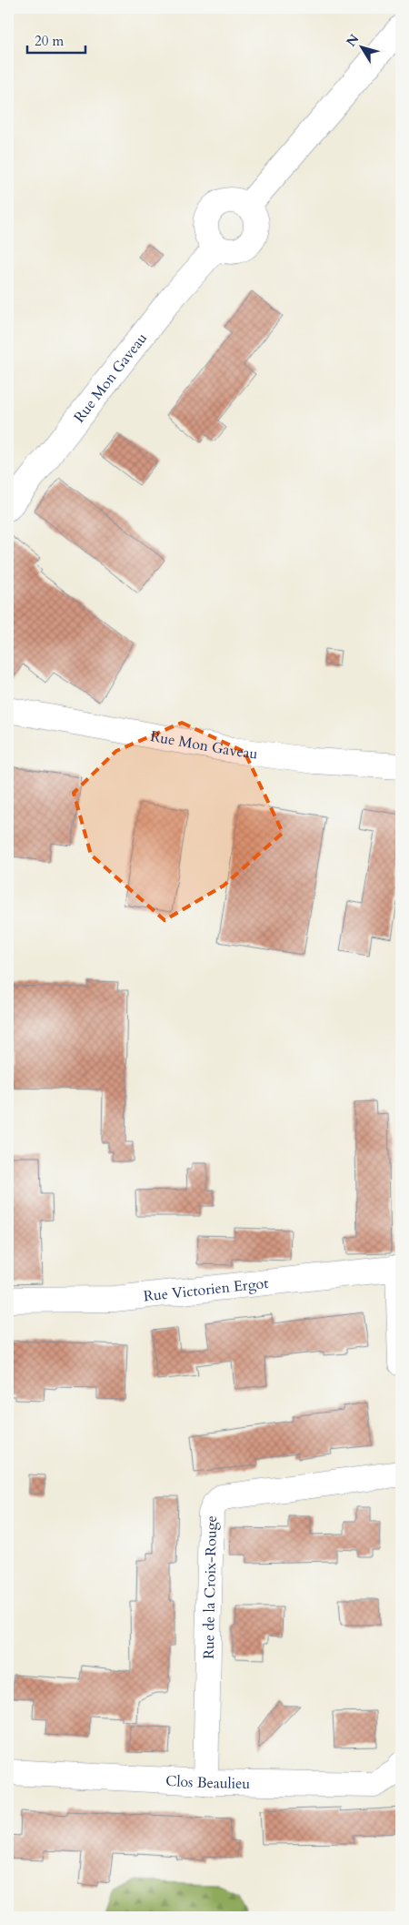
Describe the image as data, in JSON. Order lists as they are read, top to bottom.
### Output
{
  "streets": {
    "street": [
      "Rue Mon Gaveau",
      "Rue Victorien Ergot",
      "Rue de la Croix-Rouge",
      "Clos Beaulieu"
    ]
  },
  "crossings": [
    ["Rue de la Croix-Rouge", "Clos Beaulieu"]
  ],
  "scale_bar": "20 m",
  "north": "top left"
}
